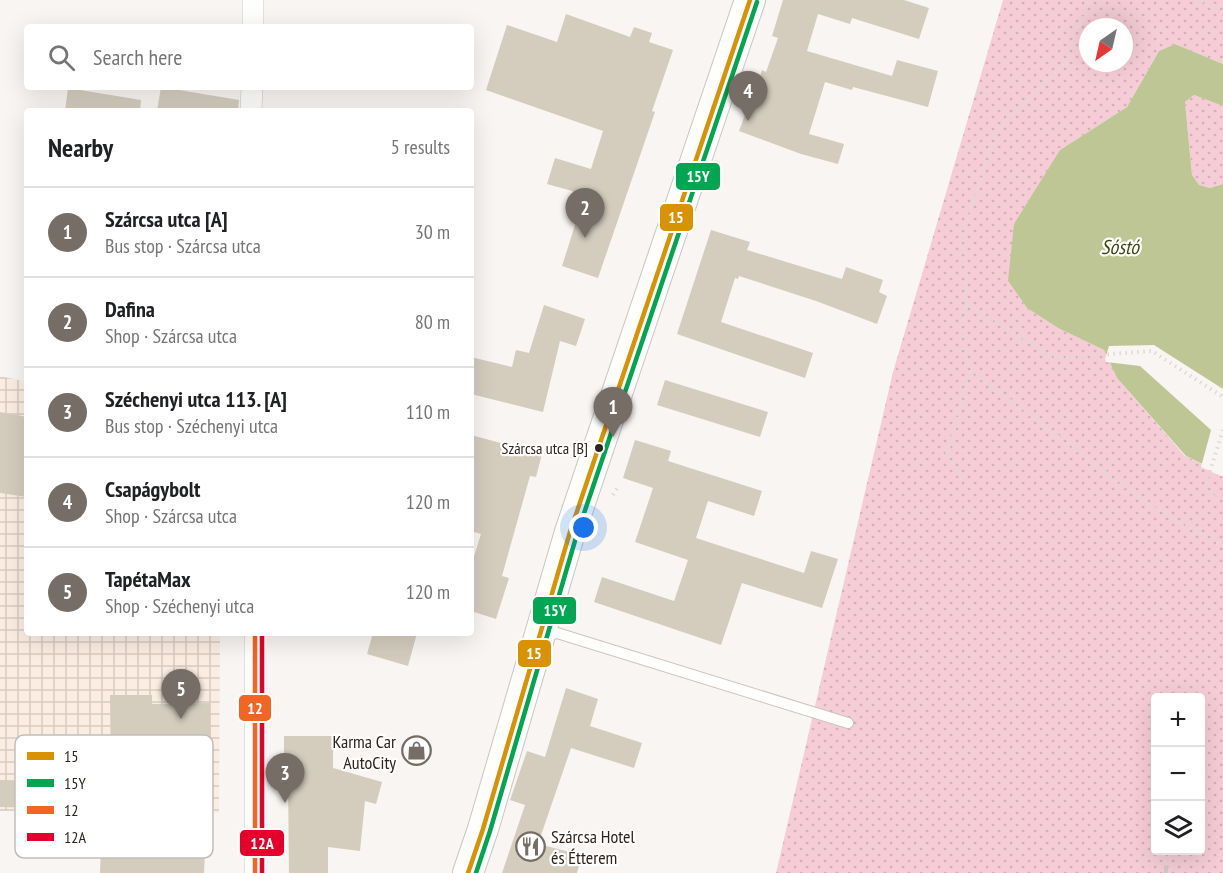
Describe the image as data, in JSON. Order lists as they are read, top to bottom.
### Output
{
  "water": ["Sóstó"],
  "places": {
    "other": ["Szárcsa utca [B]"],
    "shop": ["Karma Car AutoCity"],
    "restaurant": ["Szárcsa Hotel és Étterem"]
  },
  "lines": [
    "transit line 15",
    "transit line 15Y",
    "transit line 12",
    "transit line 12A"
  ],
  "legend": [
    "15",
    "15Y",
    "12",
    "12A"
  ],
  "north": "bottom left",
  "page": {
    "search": "Search here",
    "pins": [
      "4",
      "2",
      "1",
      "5",
      "3"
    ],
    "heading": ["Nearby", "5 results"],
    "list": [
      {
        "mark": "1",
        "name": "Szárcsa utca [A]",
        "note": "Bus stop · Szárcsa utca",
        "value": "30 m"
      },
      {
        "mark": "2",
        "name": "Dafina",
        "note": "Shop · Szárcsa utca",
        "value": "80 m"
      },
      {
        "mark": "3",
        "name": "Széchenyi utca 113. [A]",
        "note": "Bus stop · Széchenyi utca",
        "value": "110 m"
      },
      {
        "mark": "4",
        "name": "Csapágybolt",
        "note": "Shop · Szárcsa utca",
        "value": "120 m"
      },
      {
        "mark": "5",
        "name": "TapétaMax",
        "note": "Shop · Széchenyi utca",
        "value": "120 m"
      }
    ],
    "map_buttons": ["+", "−"]
  }
}
